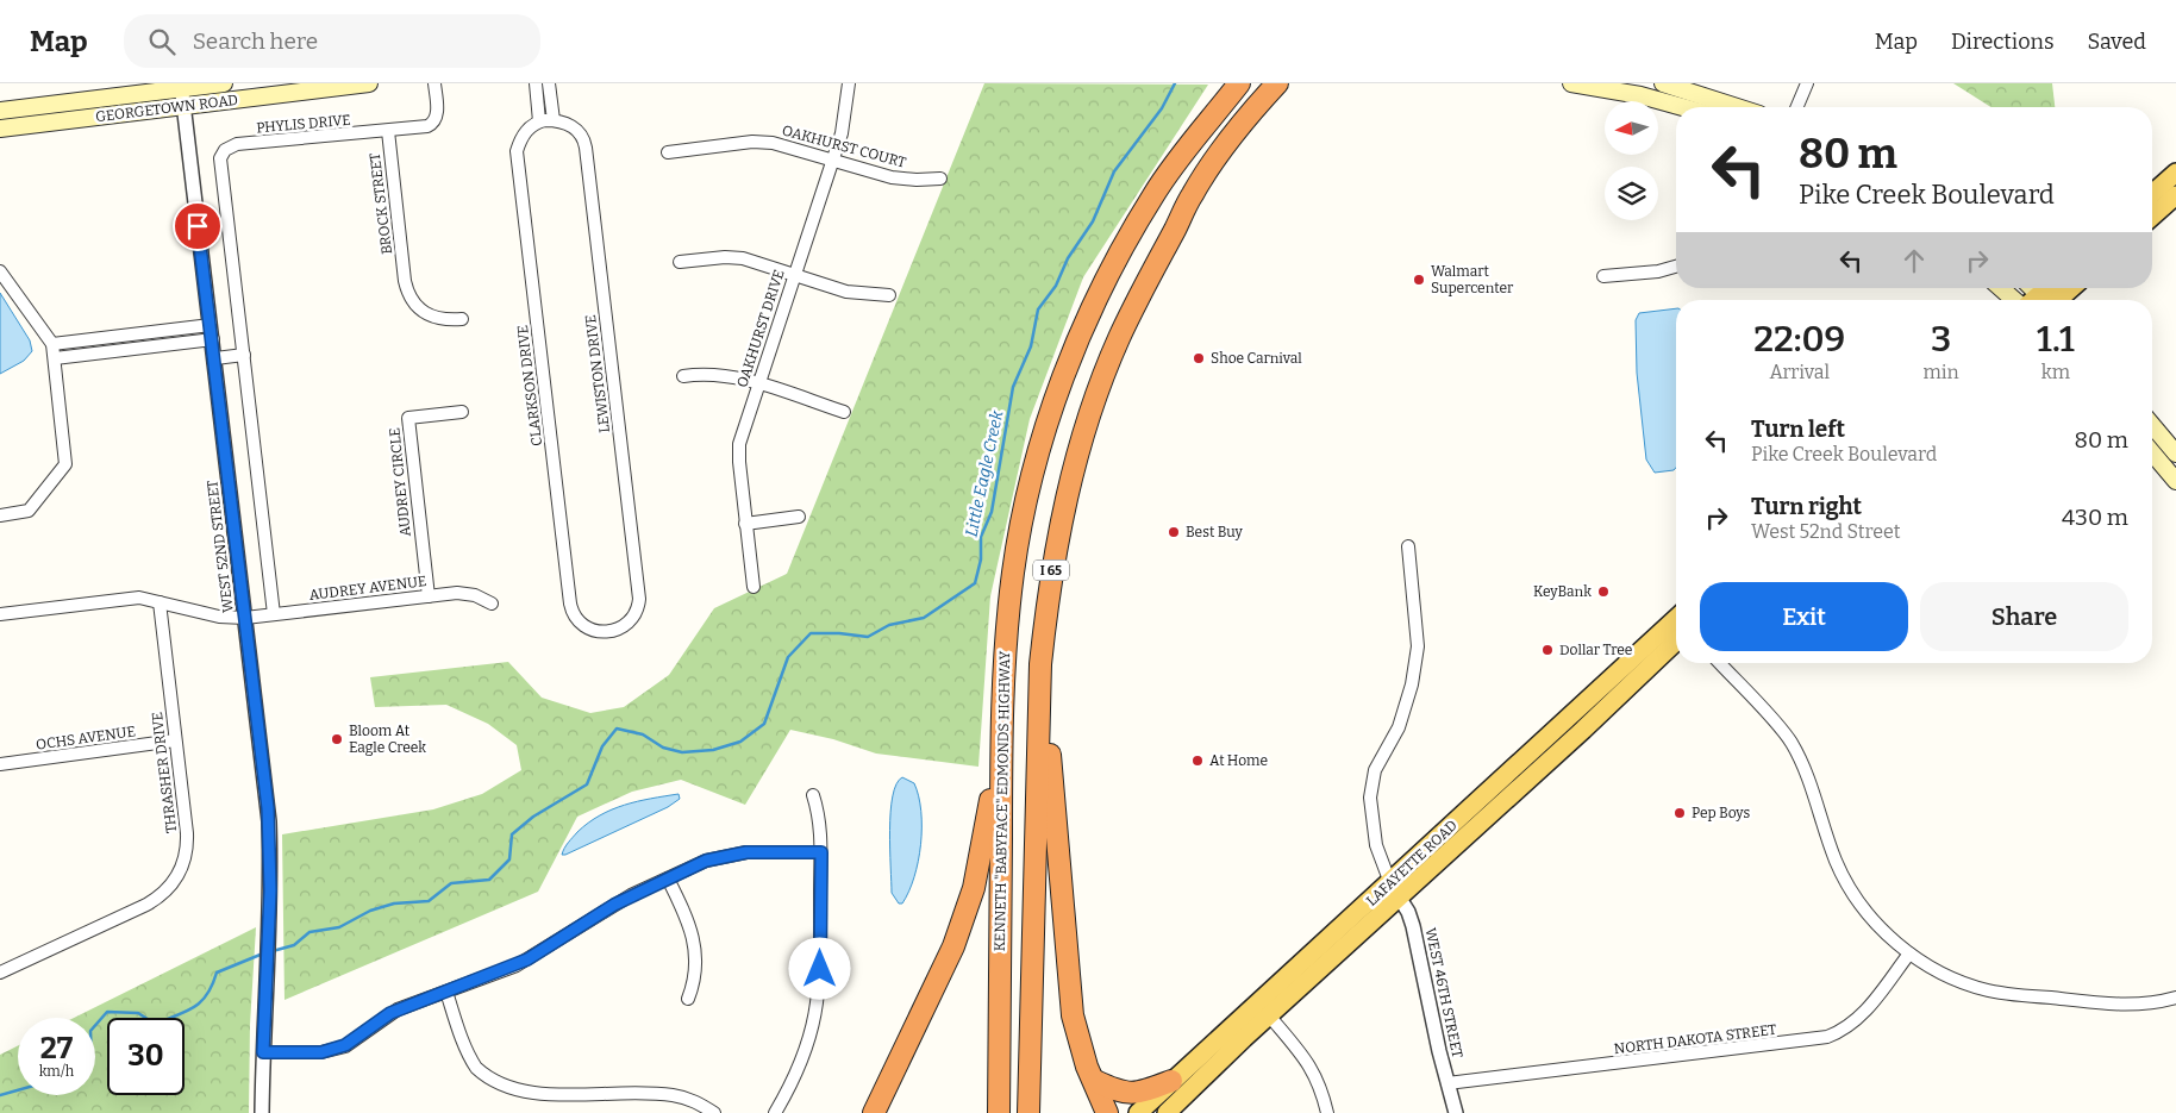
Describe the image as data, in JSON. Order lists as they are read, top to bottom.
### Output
{
  "streets": {
    "highway": ["I 65", "KENNETH \"BABYFACE\" EDMONDS HIGHWAY"],
    "main road": ["GEORGETOWN ROAD", "LAFAYETTE ROAD"],
    "street": [
      "PHYLIS DRIVE",
      "OAKHURST COURT",
      "BROCK STREET",
      "OAKHURST DRIVE",
      "LEWISTON DRIVE",
      "CLARKSON DRIVE",
      "AUDREY CIRCLE",
      "WEST 52ND STREET",
      "AUDREY AVENUE",
      "OCHS AVENUE",
      "THRASHER DRIVE",
      "WEST 46TH STREET",
      "NORTH DAKOTA STREET"
    ]
  },
  "crossings": [
    ["GEORGETOWN ROAD", "WEST 52ND STREET"],
    ["PHYLIS DRIVE", "BROCK STREET"],
    ["OAKHURST COURT", "OAKHURST DRIVE"],
    ["LEWISTON DRIVE", "CLARKSON DRIVE"],
    ["AUDREY CIRCLE", "AUDREY AVENUE"],
    ["WEST 52ND STREET", "AUDREY AVENUE"],
    ["AUDREY AVENUE", "THRASHER DRIVE"],
    ["OCHS AVENUE", "THRASHER DRIVE"],
    ["LAFAYETTE ROAD", "WEST 46TH STREET"],
    ["WEST 46TH STREET", "NORTH DAKOTA STREET"]
  ],
  "water": ["Little Eagle Creek"],
  "places": [
    "Walmart Supercenter",
    "Shoe Carnival",
    "Best Buy",
    "KeyBank",
    "Dollar Tree",
    "Bloom At Eagle Creek",
    "At Home",
    "Pep Boys"
  ],
  "north": "left",
  "page": {
    "header": "Map",
    "search": "Search here",
    "nav": ["Map", "Directions", "Saved"],
    "turn": ["80 m", "Pike Creek Boulevard"],
    "eta": [
      "22:09",
      "Arrival",
      "3",
      "min",
      "1.1",
      "km"
    ],
    "list": [
      {
        "name": "Turn left",
        "note": "Pike Creek Boulevard",
        "value": "80 m"
      },
      {
        "name": "Turn right",
        "note": "West 52nd Street",
        "value": "430 m"
      }
    ],
    "buttons": ["Exit", "Share"],
    "speed": "27 km/h",
    "limit": "30"
  }
}
